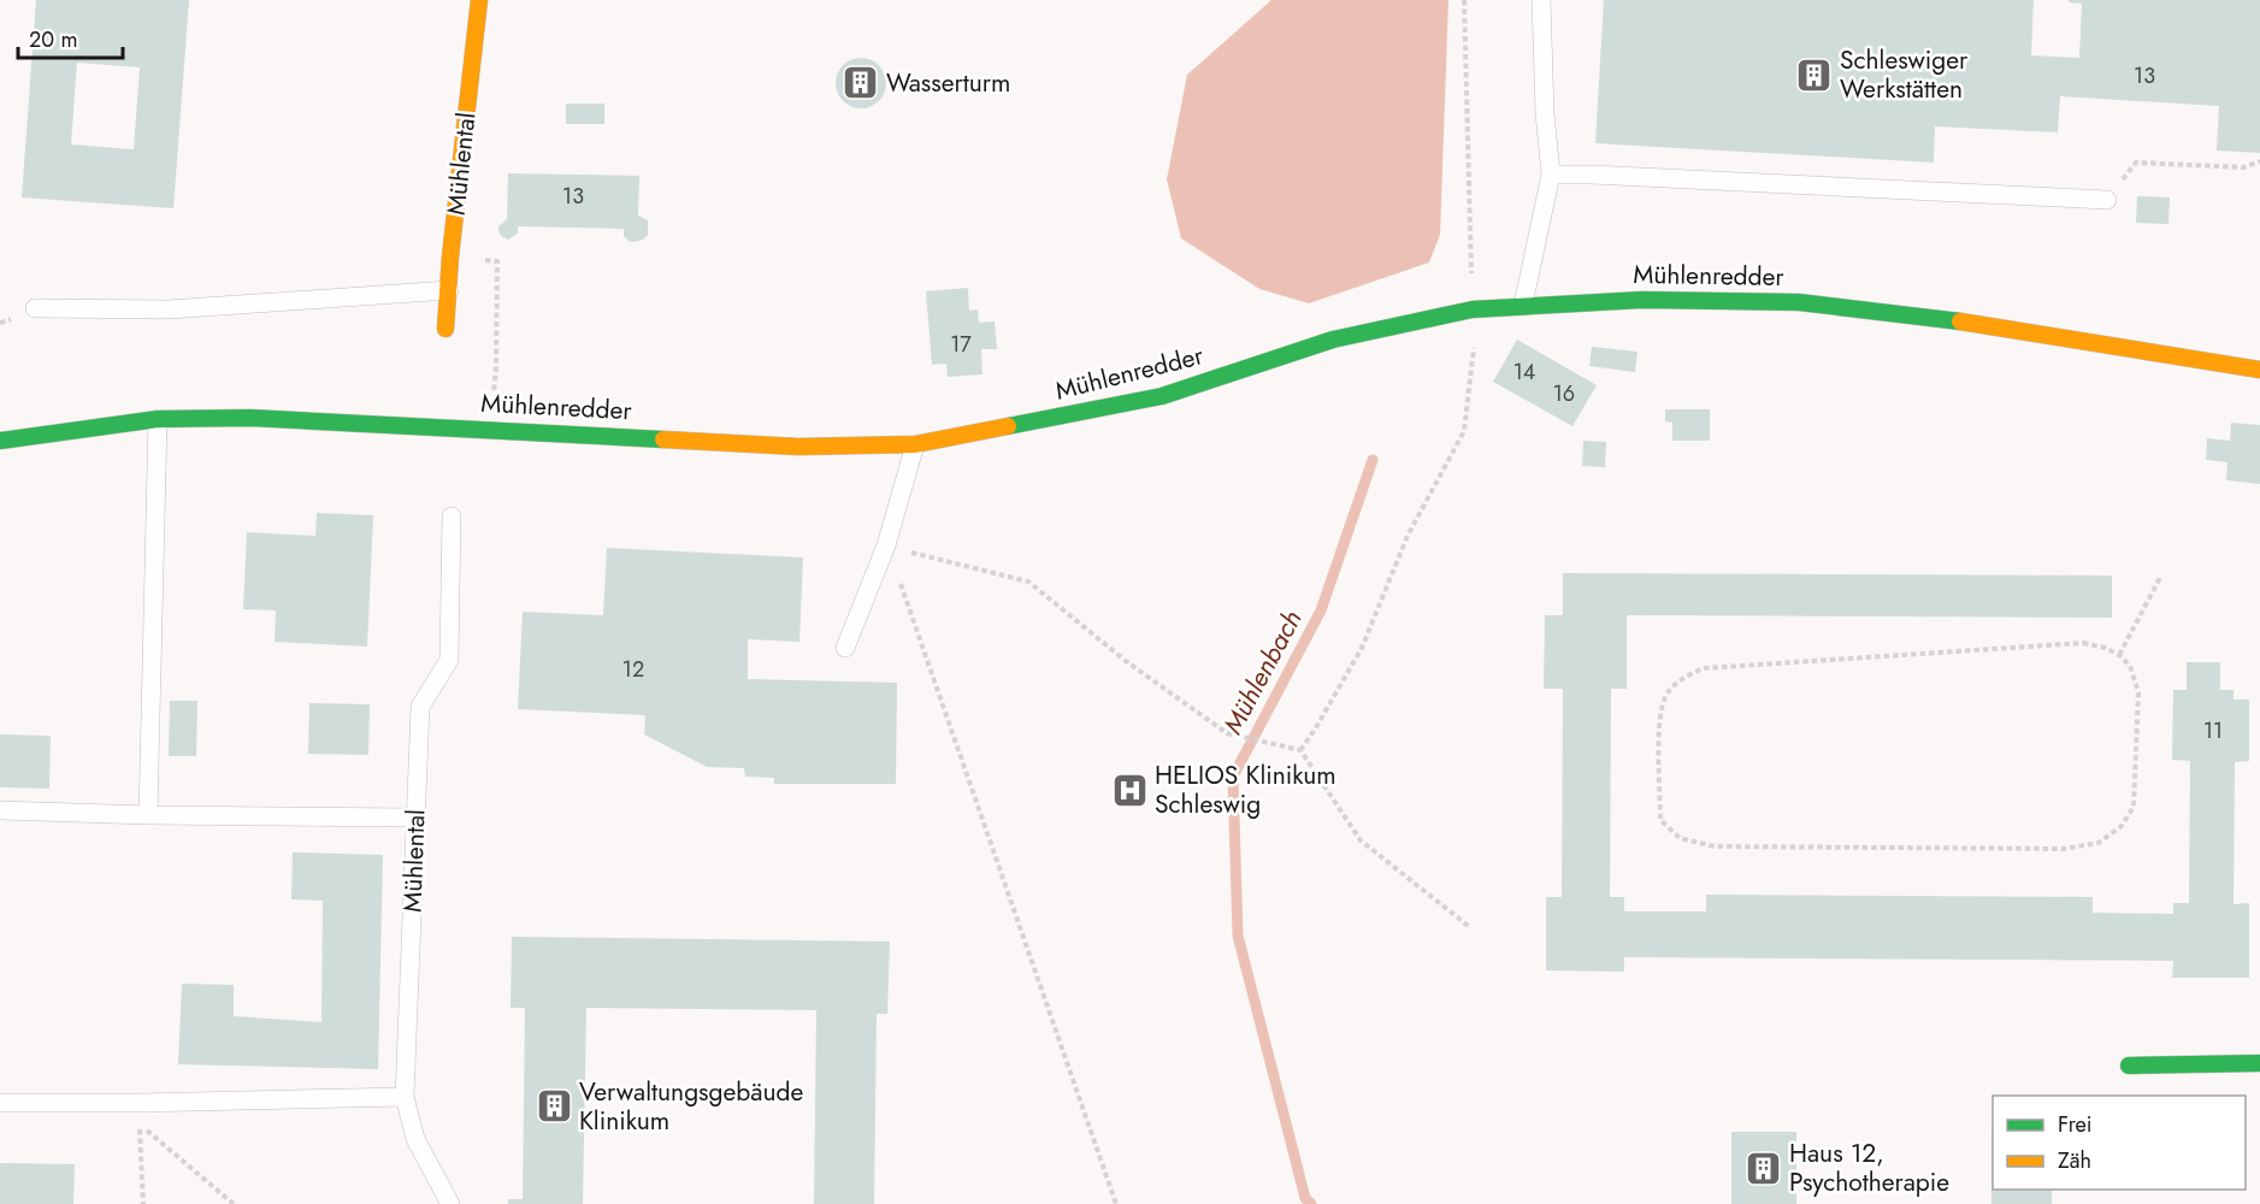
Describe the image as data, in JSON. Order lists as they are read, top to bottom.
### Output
{
  "streets": {
    "street": ["Mühlental", "Mühlenredder"]
  },
  "water": ["Mühlenbach"],
  "places": {
    "building": [
      "Schleswiger Werkstätten",
      "Wasserturm",
      "Verwaltungsgebäude Klinikum",
      "Haus 12, Psychotherapie"
    ],
    "hospital": ["HELIOS Klinikum Schleswig"]
  },
  "house_numbers": [
    "13",
    "13",
    "17",
    "14",
    "16",
    "12",
    "11"
  ],
  "legend": ["Frei", "Zäh"],
  "scale_bar": "20 m"
}
